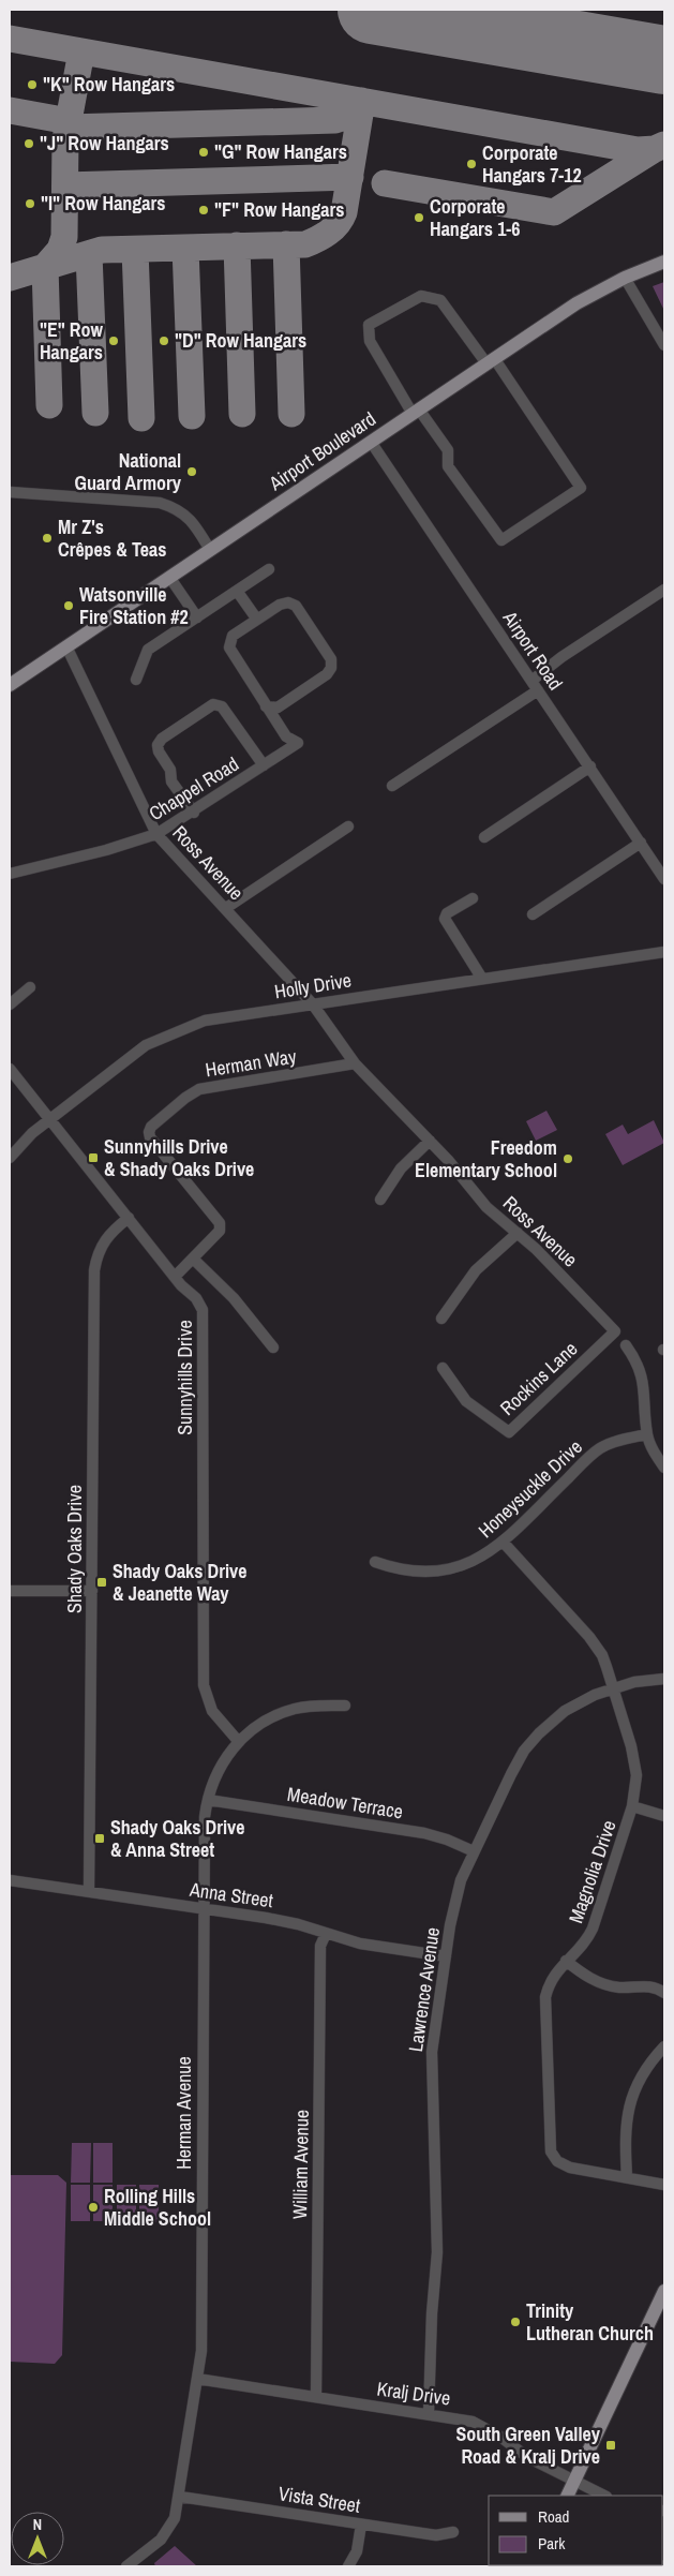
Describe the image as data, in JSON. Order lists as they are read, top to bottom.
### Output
{
  "streets": {
    "main road": ["Airport Boulevard"],
    "street": [
      "Airport Road",
      "Chappel Road",
      "Ross Avenue",
      "Holly Drive",
      "Herman Way",
      "Sunnyhills Drive",
      "Rockins Lane",
      "Honeysuckle Drive",
      "Shady Oaks Drive",
      "Meadow Terrace",
      "Magnolia Drive",
      "Anna Street",
      "Lawrence Avenue",
      "Herman Avenue",
      "William Avenue",
      "Kralj Drive",
      "Vista Street"
    ]
  },
  "crossings": [
    ["Airport Boulevard", "Airport Road"],
    ["Airport Boulevard", "Ross Avenue"],
    ["Chappel Road", "Ross Avenue"],
    ["Ross Avenue", "Holly Drive"],
    ["Ross Avenue", "Herman Way"],
    ["Ross Avenue", "Rockins Lane"],
    ["Holly Drive", "Sunnyhills Drive"],
    ["Herman Way", "Sunnyhills Drive"],
    ["Sunnyhills Drive", "Shady Oaks Drive"],
    ["Sunnyhills Drive", "Herman Avenue"],
    ["Honeysuckle Drive", "Magnolia Drive"],
    ["Shady Oaks Drive", "Anna Street"],
    ["Meadow Terrace", "Lawrence Avenue"],
    ["Meadow Terrace", "Herman Avenue"],
    ["Magnolia Drive", "Lawrence Avenue"],
    ["Anna Street", "Lawrence Avenue"],
    ["Anna Street", "Herman Avenue"],
    ["Anna Street", "William Avenue"],
    ["Lawrence Avenue", "Kralj Drive"],
    ["Herman Avenue", "Kralj Drive"],
    ["Herman Avenue", "Vista Street"],
    ["William Avenue", "Kralj Drive"]
  ],
  "places": {
    "other": [
      "\"K\" Row Hangars",
      "\"J\" Row Hangars",
      "\"G\" Row Hangars",
      "Corporate Hangars 7-12",
      "\"I\" Row Hangars",
      "\"F\" Row Hangars",
      "Corporate Hangars 1-6",
      "\"E\" Row Hangars",
      "\"D\" Row Hangars",
      "National Guard Armory",
      "Mr Z's Crêpes & Teas",
      "Watsonville Fire Station #2",
      "Freedom Elementary School",
      "Rolling Hills Middle School",
      "Trinity Lutheran Church"
    ],
    "transit": [
      "Sunnyhills Drive & Shady Oaks Drive",
      "Shady Oaks Drive & Jeanette Way",
      "Shady Oaks Drive & Anna Street",
      "South Green Valley Road & Kralj Drive"
    ]
  },
  "legend": ["Road", "Park"],
  "north": "top"
}
